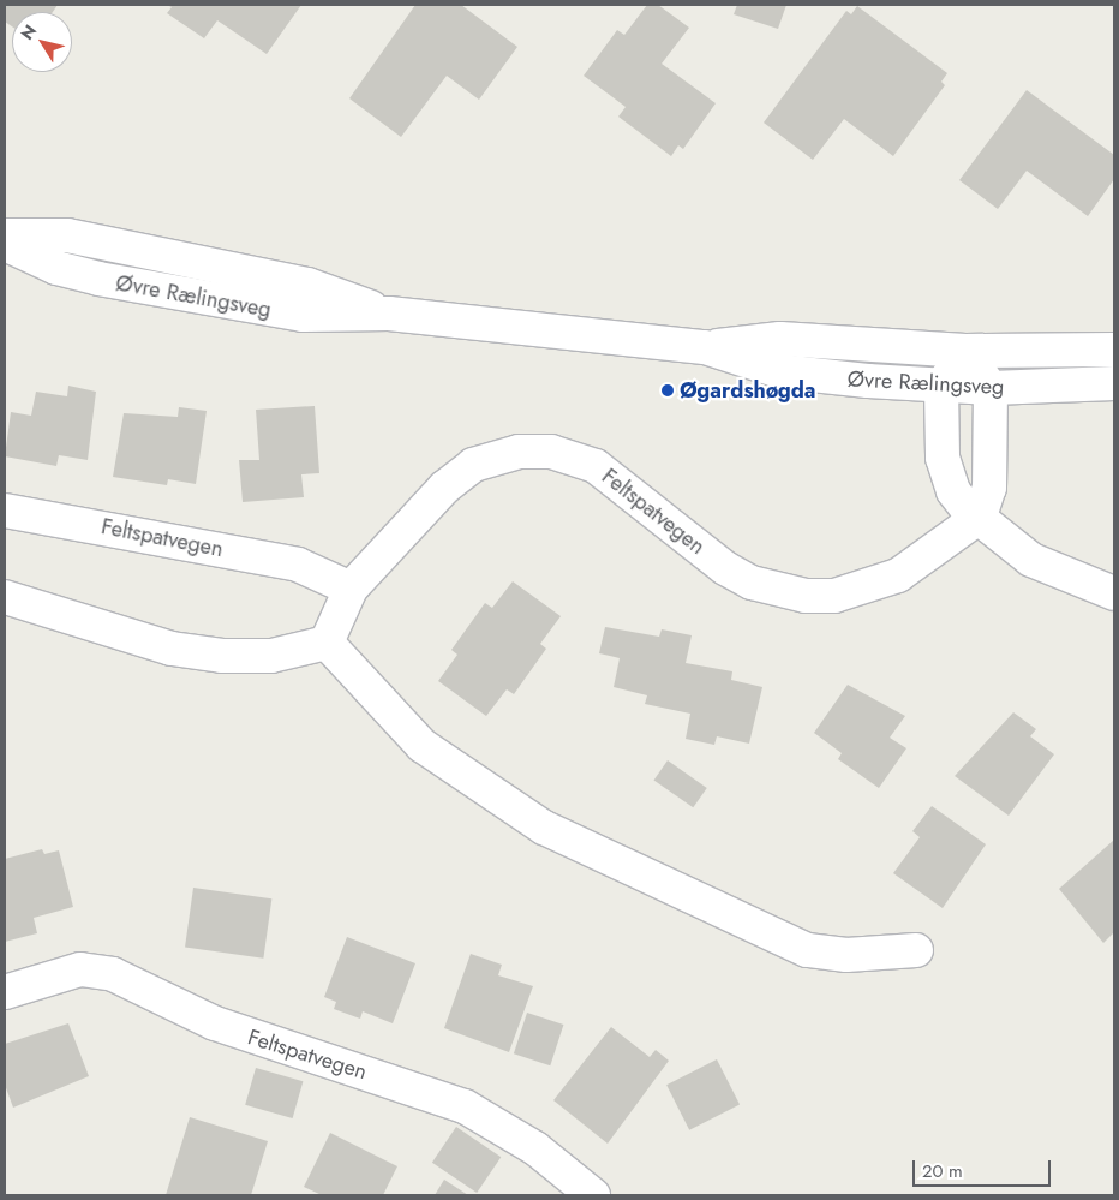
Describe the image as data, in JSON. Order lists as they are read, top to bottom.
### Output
{
  "streets": {
    "street": ["Øvre Rælingsveg", "Feltspatvegen"]
  },
  "places": ["Øgardshøgda"],
  "scale_bar": "20 m",
  "north": "top left"
}
